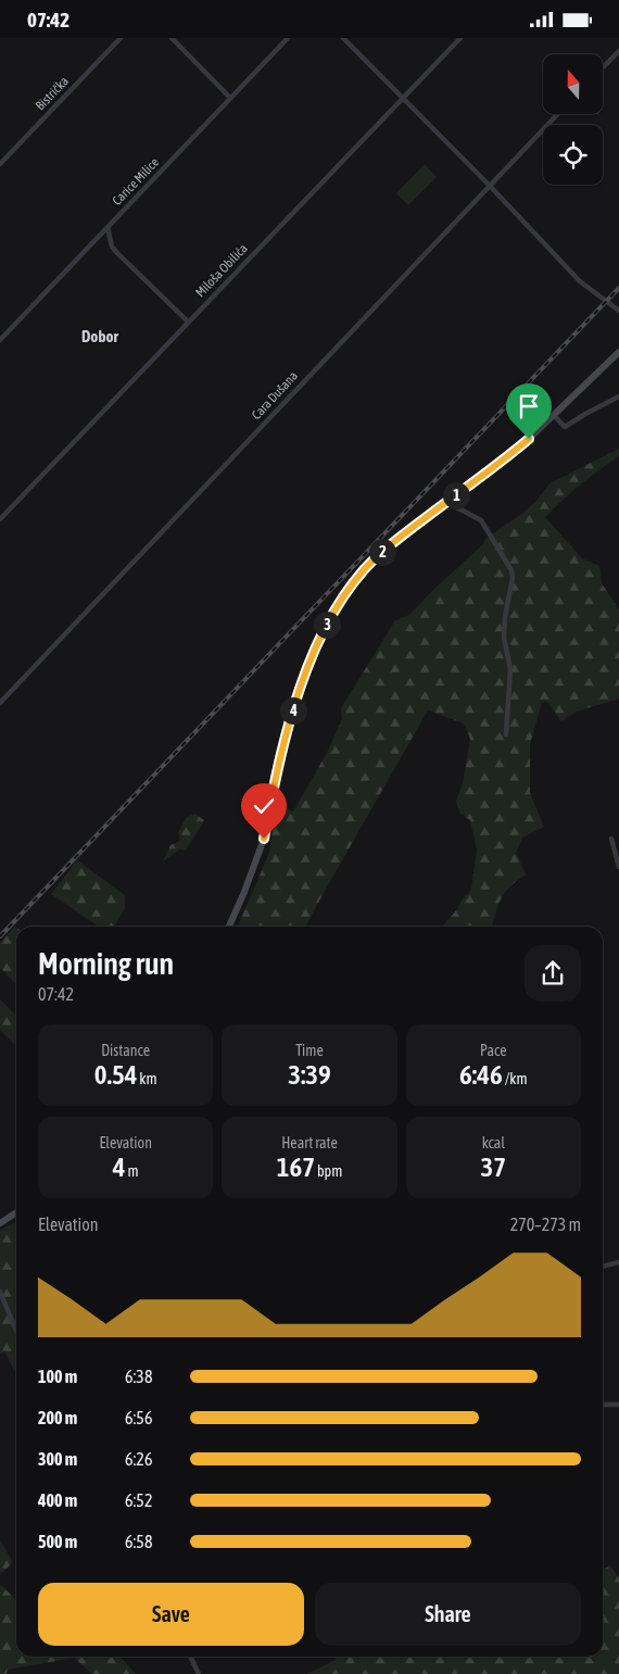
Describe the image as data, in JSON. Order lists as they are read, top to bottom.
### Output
{
  "streets": {
    "street": [
      "Bistrička",
      "Carice Milice",
      "Miloša Obilića",
      "Cara Dušana"
    ]
  },
  "districts": ["Dobor"],
  "north": "top",
  "page": {
    "status": "07:42",
    "pins": [
      "1",
      "2",
      "3",
      "4"
    ],
    "heading": ["Morning run", "07:42"],
    "stats": [
      ["Distance", "0.54 km"],
      ["Time", "3:39"],
      ["Pace", "6:46 /km"],
      ["Elevation", "4 m"],
      ["Heart rate", "167 bpm"],
      ["kcal", "37"]
    ],
    "chart": ["Elevation", "270–273 m"],
    "list": [
      {
        "name": "100 m",
        "note": "6:38"
      },
      {
        "name": "200 m",
        "note": "6:56"
      },
      {
        "name": "300 m",
        "note": "6:26"
      },
      {
        "name": "400 m",
        "note": "6:52"
      },
      {
        "name": "500 m",
        "note": "6:58"
      }
    ],
    "buttons": ["Save", "Share"]
  }
}
